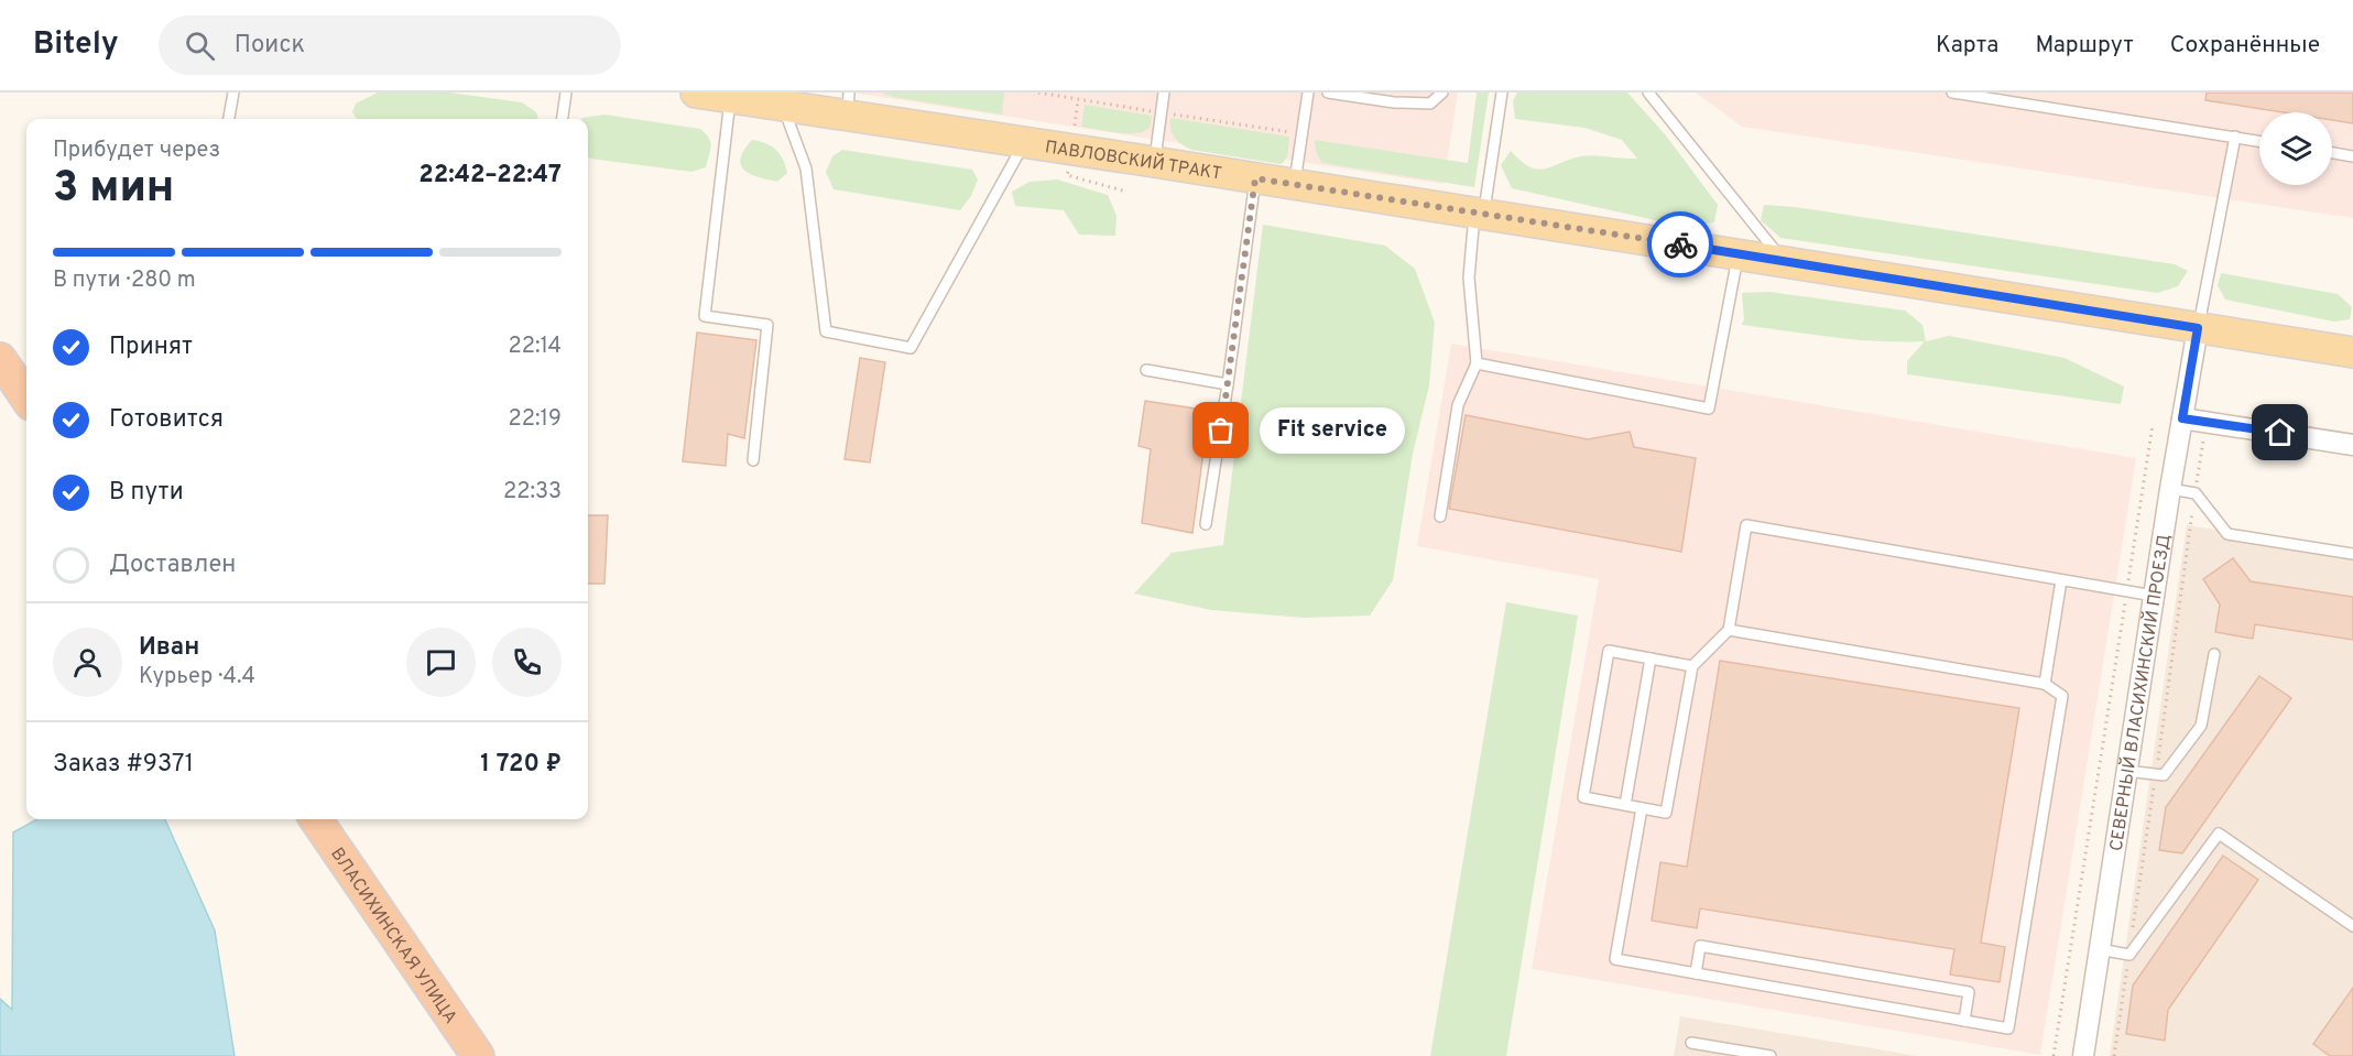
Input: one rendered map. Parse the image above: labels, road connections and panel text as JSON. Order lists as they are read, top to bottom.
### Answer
{
  "streets": {
    "highway": ["ВЛАСИХИНСКАЯ УЛИЦА"],
    "main road": ["ПАВЛОВСКИЙ ТРАКТ"],
    "street": ["СЕВЕРНЫЙ ВЛАСИХИНСКИЙ ПРОЕЗД"]
  },
  "crossings": [
    ["ПАВЛОВСКИЙ ТРАКТ", "СЕВЕРНЫЙ ВЛАСИХИНСКИЙ ПРОЕЗД"]
  ],
  "places": ["Fit service"],
  "page": {
    "header": "Bitely",
    "search": "Поиск",
    "nav": ["Карта", "Маршрут", "Сохранённые"],
    "heading": ["3 мин", "Прибудет через", "22:42–22:47"],
    "panel": [
      "Иван",
      "Курьер · 4.4",
      "Заказ #9371",
      "1 720 ₽"
    ],
    "bar": "В пути · 280 m",
    "list": [
      ["Принят", "22:14"],
      ["Готовится", "22:19"],
      ["В пути", "22:33"],
      "Доставлен"
    ],
    "bubble": "Fit service"
  }
}
